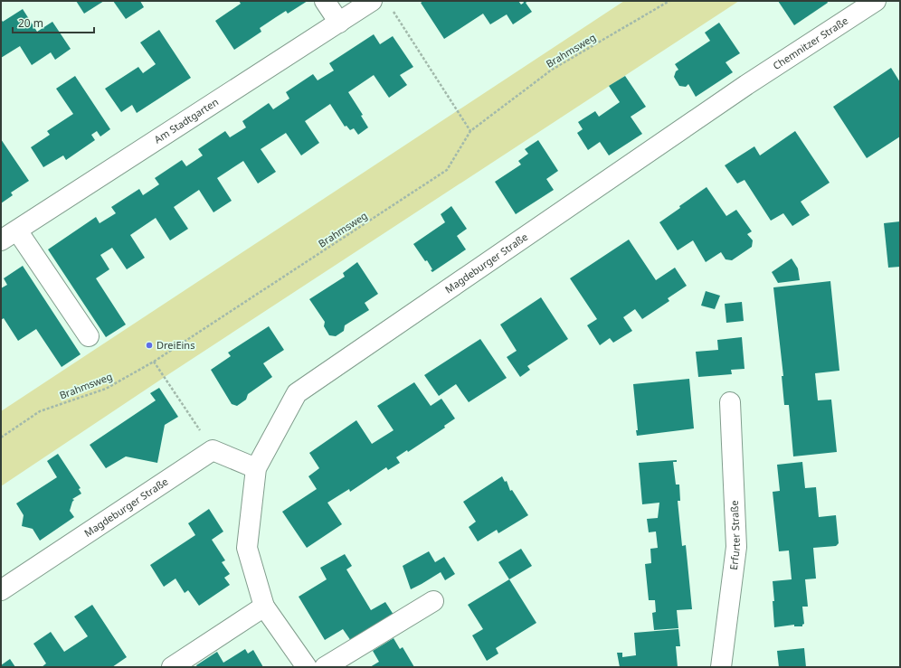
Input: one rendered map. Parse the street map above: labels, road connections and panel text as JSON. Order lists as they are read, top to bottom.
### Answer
{
  "streets": {
    "street": [
      "Chemnitzer Straße",
      "Am Stadtgarten",
      "Magdeburger Straße",
      "Erfurter Straße"
    ],
    "path": ["Brahmsweg"]
  },
  "crossings": [
    ["Chemnitzer Straße", "Magdeburger Straße"]
  ],
  "places": ["DreiEins"],
  "scale_bar": "20 m"
}
